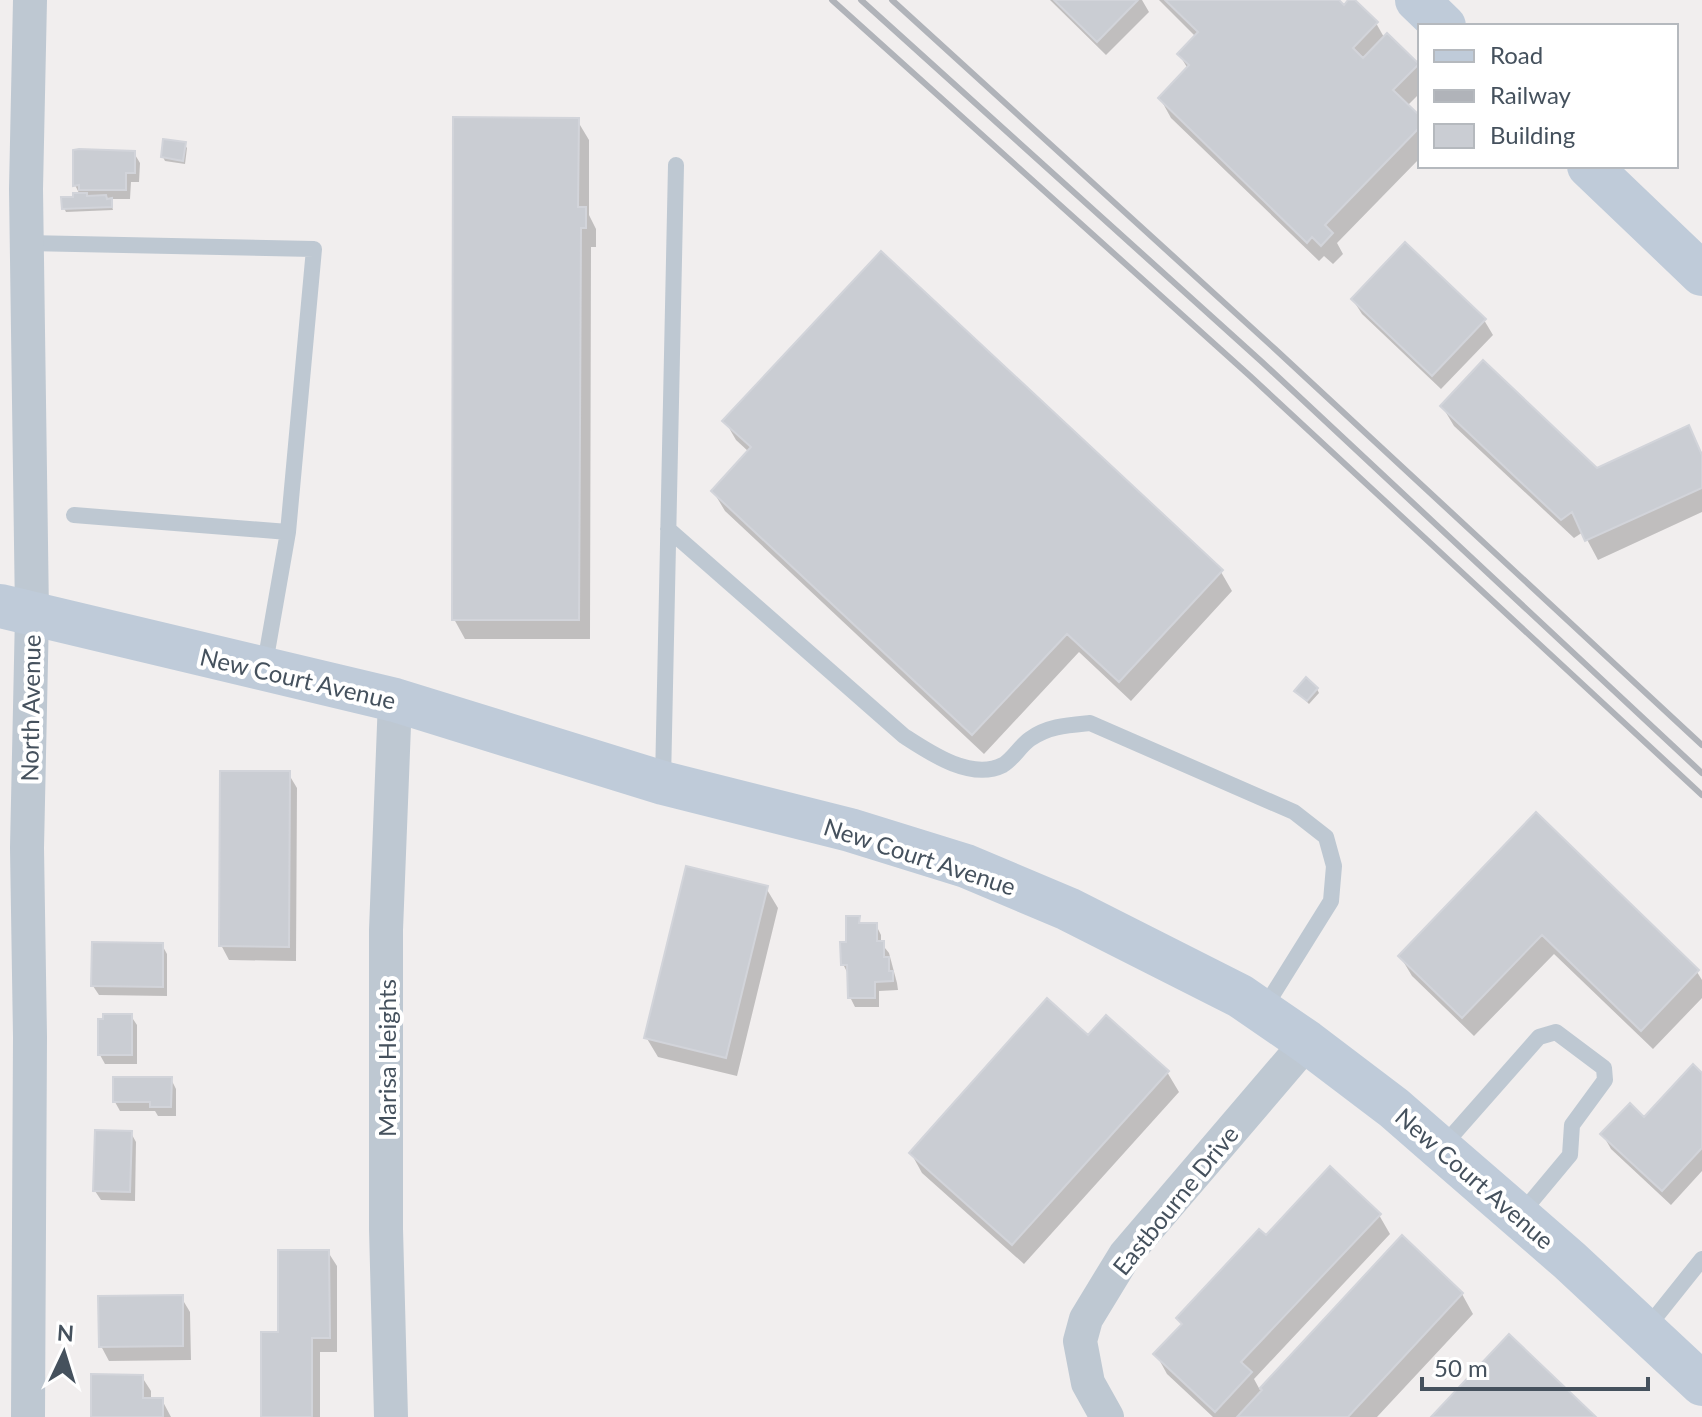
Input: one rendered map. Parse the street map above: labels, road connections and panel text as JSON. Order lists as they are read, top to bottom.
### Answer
{
  "streets": {
    "main road": ["New Court Avenue"],
    "street": ["North Avenue", "Marisa Heights", "Eastbourne Drive"]
  },
  "crossings": [
    ["New Court Avenue", "North Avenue"],
    ["New Court Avenue", "Marisa Heights"],
    ["New Court Avenue", "Eastbourne Drive"]
  ],
  "legend": ["Road", "Railway", "Building"],
  "scale_bar": "50 m",
  "north": "top"
}
